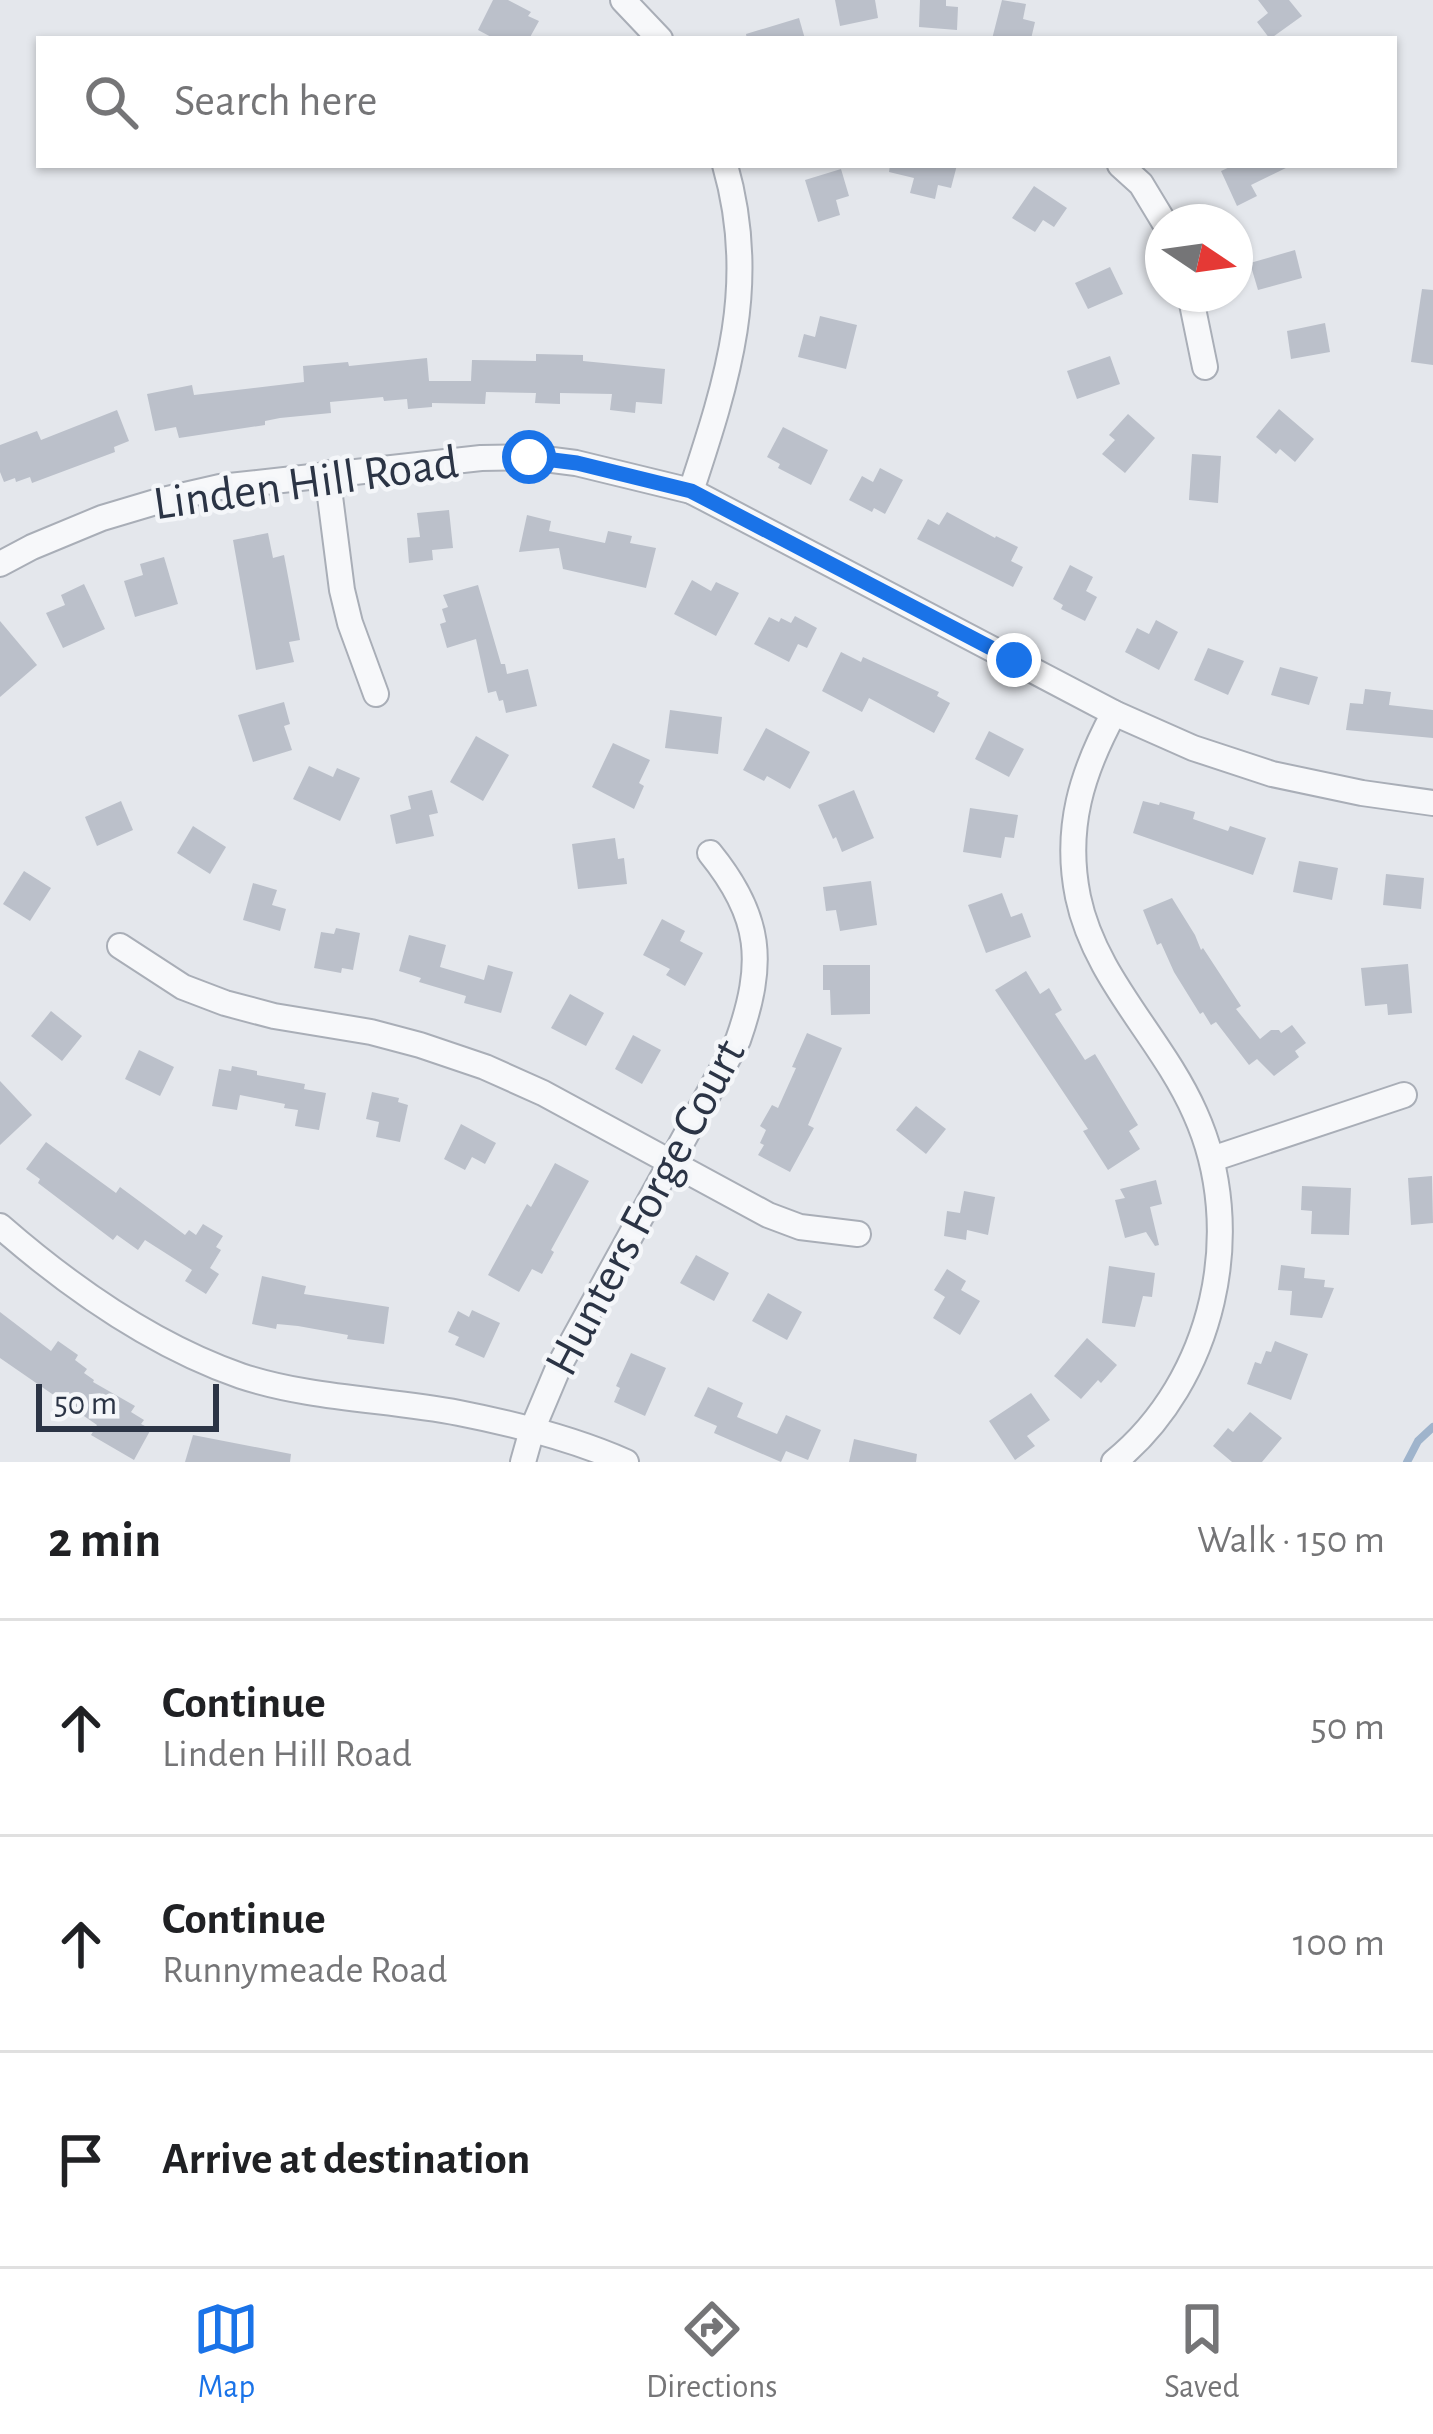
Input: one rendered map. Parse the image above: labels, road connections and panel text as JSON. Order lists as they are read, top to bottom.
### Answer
{
  "streets": {
    "street": ["Linden Hill Road", "Hunters Forge Court"]
  },
  "scale_bar": "50 m",
  "north": "right",
  "page": {
    "search": "Search here",
    "scale": "50 m",
    "heading": ["2 min", "Walk · 150 m"],
    "list": [
      ["Continue", "Linden Hill Road", "50 m"],
      ["Continue", "Runnymeade Road", "100 m"],
      "Arrive at destination"
    ],
    "nav": ["Map", "Directions", "Saved"]
  }
}
